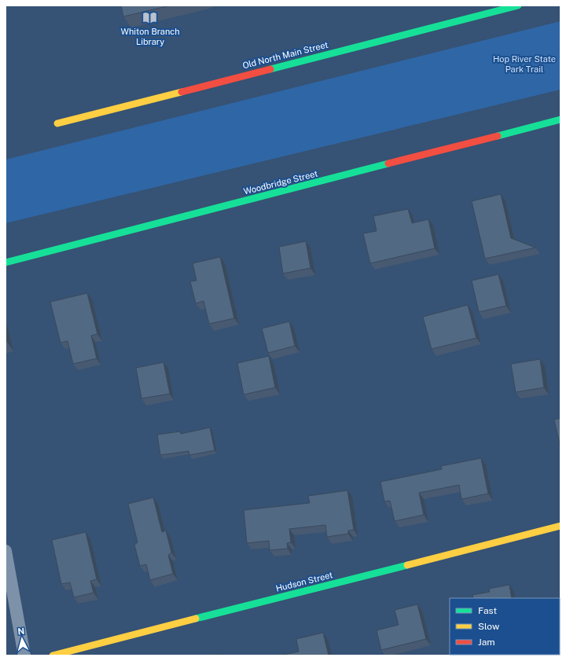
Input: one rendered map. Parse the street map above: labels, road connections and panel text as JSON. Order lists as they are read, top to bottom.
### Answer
{
  "streets": {
    "street": ["Old North Main Street", "Woodbridge Street", "Hudson Street"]
  },
  "parks": ["Hop River State Park Trail"],
  "places": {
    "library": ["Whiton Branch Library"]
  },
  "legend": ["Fast", "Slow", "Jam"],
  "north": "top"
}
